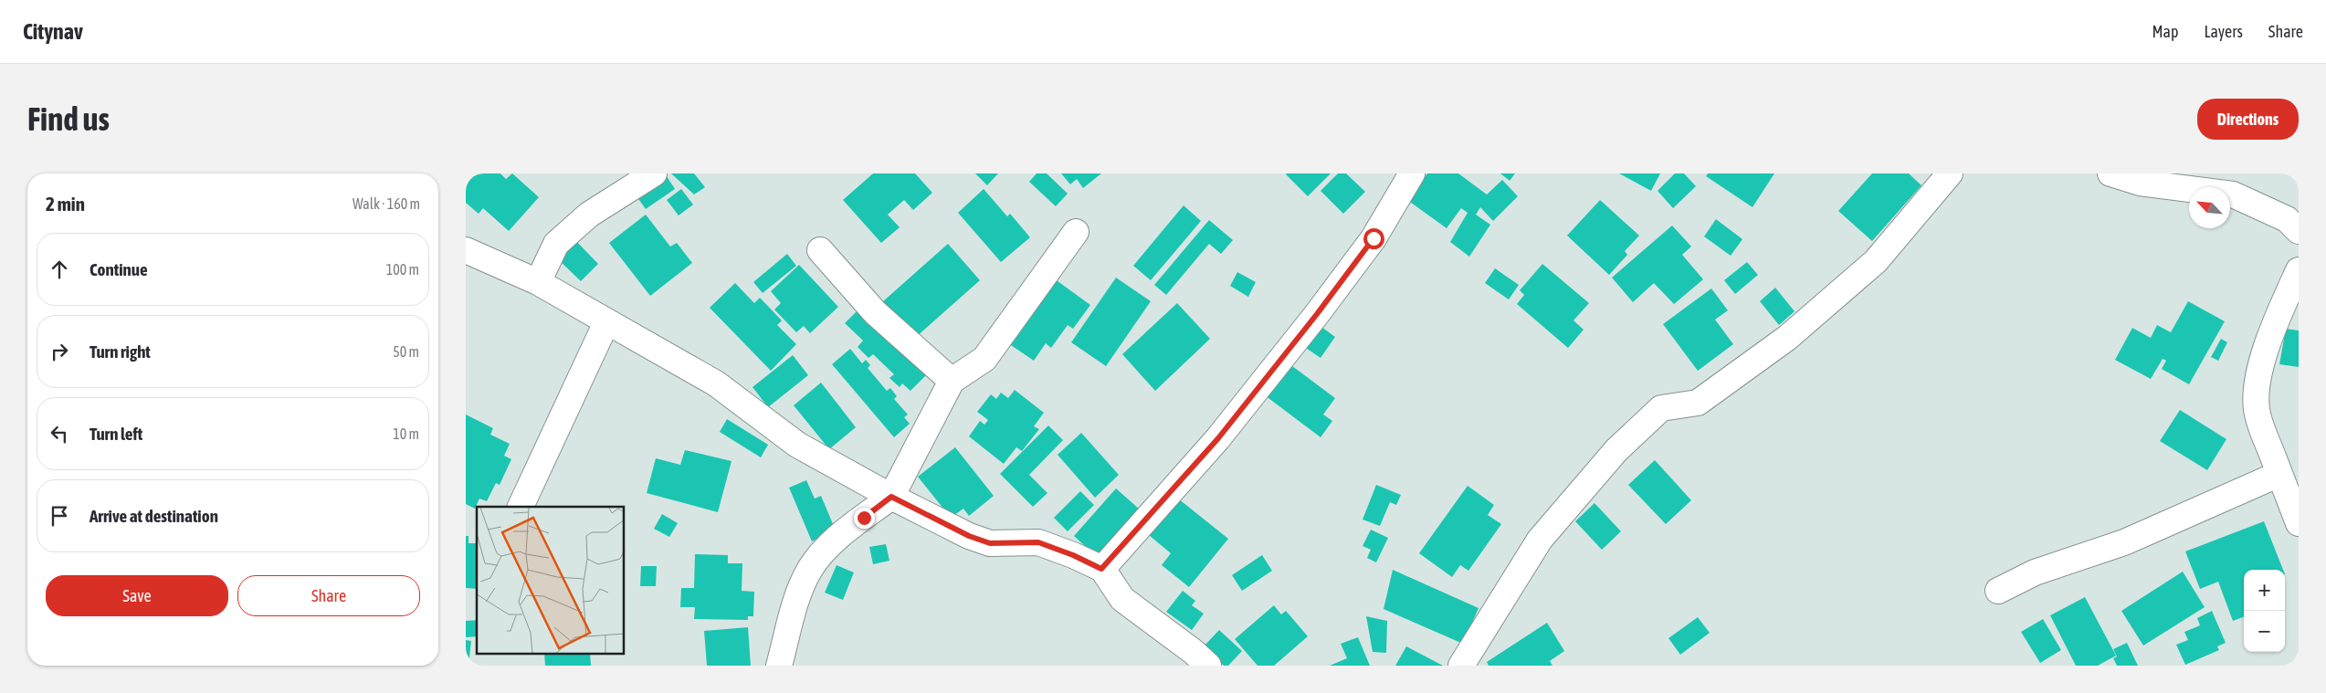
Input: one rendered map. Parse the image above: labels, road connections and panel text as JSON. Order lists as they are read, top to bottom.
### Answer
{
  "north": "top left",
  "page": {
    "header": "Citynav",
    "nav": ["Map", "Layers", "Share"],
    "buttons": [
      "Directions",
      ["Save", "Share"]
    ],
    "title": "Find us",
    "heading": ["2 min", "Walk · 160 m"],
    "list": [
      ["Continue", "100 m"],
      ["Turn right", "50 m"],
      ["Turn left", "10 m"],
      "Arrive at destination"
    ],
    "map_buttons": ["+", "−"]
  }
}
